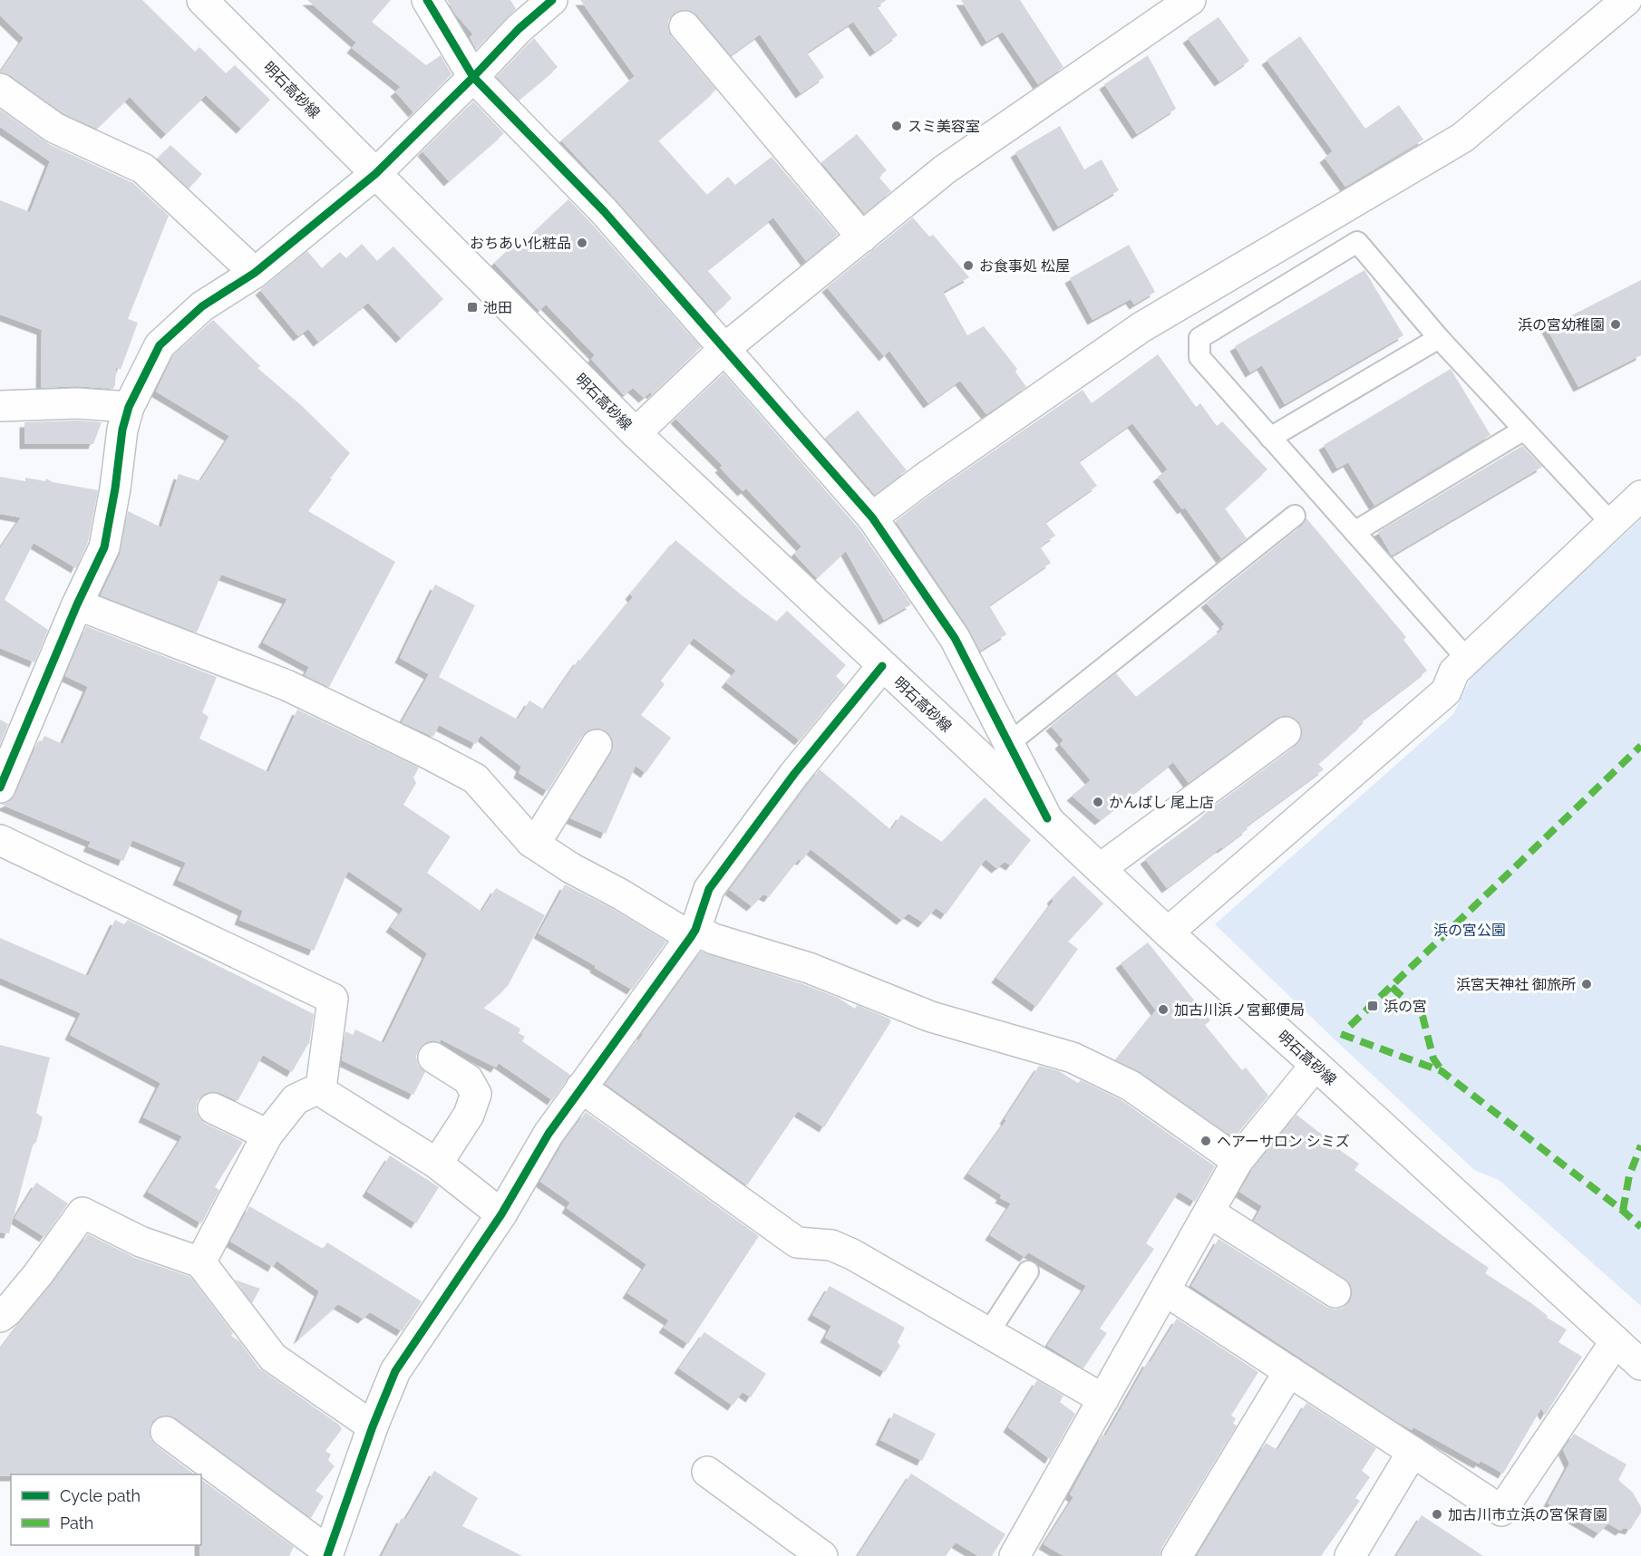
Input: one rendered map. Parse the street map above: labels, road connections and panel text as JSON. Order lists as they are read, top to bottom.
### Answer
{
  "streets": {
    "street": ["明石高砂線"]
  },
  "parks": ["浜の宮公園"],
  "places": {
    "other": [
      "スミ美容室",
      "おちあい化粧品",
      "お食事処 松屋",
      "浜の宮幼稚園",
      "かんばし 尾上店",
      "浜宮天神社 御旅所",
      "加古川浜ノ宮郵便局",
      "ヘアーサロン シミズ",
      "加古川市立浜の宮保育園"
    ],
    "transit": ["池田", "浜の宮"]
  },
  "legend": ["Cycle path", "Path"]
}
